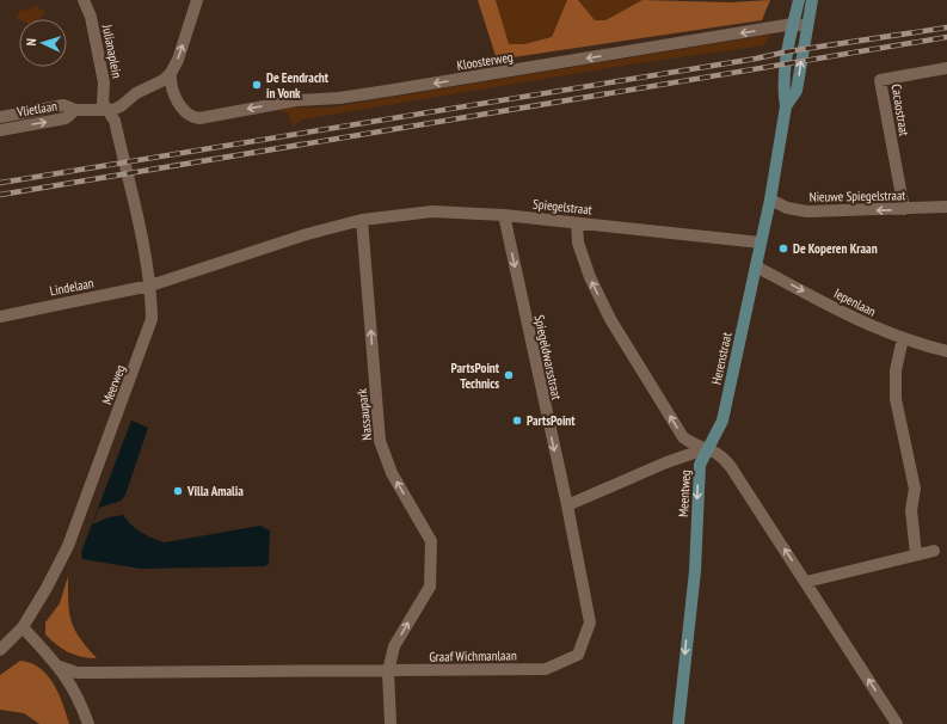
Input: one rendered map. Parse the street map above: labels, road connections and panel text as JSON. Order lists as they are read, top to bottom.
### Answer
{
  "streets": {
    "main road": ["Herenstraat", "Meentweg"],
    "street": [
      "Julianaplein",
      "Kloosterweg",
      "Vlietlaan",
      "Cacaostraat",
      "Nieuwe Spiegelstraat",
      "Spiegelstraat",
      "Lindelaan",
      "Iepenlaan",
      "Spiegeldwarsstraat",
      "Meerweg",
      "Nassaupark",
      "Graaf Wichmanlaan"
    ]
  },
  "crossings": [
    ["Julianaplein", "Vlietlaan"],
    ["Julianaplein", "Meerweg"],
    ["Kloosterweg", "Herenstraat"],
    ["Vlietlaan", "Meerweg"],
    ["Cacaostraat", "Nieuwe Spiegelstraat"],
    ["Nieuwe Spiegelstraat", "Herenstraat"],
    ["Spiegelstraat", "Spiegeldwarsstraat"],
    ["Spiegelstraat", "Herenstraat"],
    ["Spiegelstraat", "Nassaupark"],
    ["Lindelaan", "Meerweg"],
    ["Iepenlaan", "Herenstraat"],
    ["Spiegeldwarsstraat", "Graaf Wichmanlaan"],
    ["Herenstraat", "Meentweg"],
    ["Nassaupark", "Graaf Wichmanlaan"]
  ],
  "one_way": [
    "Kloosterweg",
    "Nieuwe Spiegelstraat",
    "Iepenlaan",
    "Nassaupark",
    "Meentweg"
  ],
  "places": [
    "De Eendracht in Vonk",
    "De Koperen Kraan",
    "PartsPoint Technics",
    "PartsPoint",
    "Villa Amalia"
  ],
  "north": "left"
}
